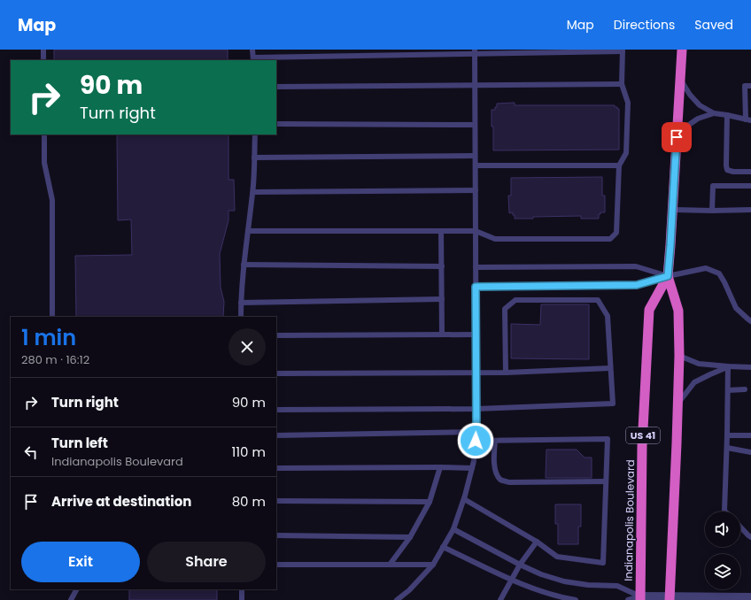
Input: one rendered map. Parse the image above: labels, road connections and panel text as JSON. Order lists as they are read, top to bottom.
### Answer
{
  "streets": {
    "highway": ["US 41", "Indianapolis Boulevard"]
  },
  "page": {
    "header": "Map",
    "nav": ["Map", "Directions", "Saved"],
    "turn": ["90 m", "Turn right"],
    "heading": ["1 min", "280 m · 16:12"],
    "list": [
      {
        "name": "Turn right",
        "value": "90 m"
      },
      {
        "name": "Turn left",
        "note": "Indianapolis Boulevard",
        "value": "110 m"
      },
      {
        "name": "Arrive at destination",
        "value": "80 m"
      }
    ],
    "buttons": ["Exit", "Share"]
  }
}
